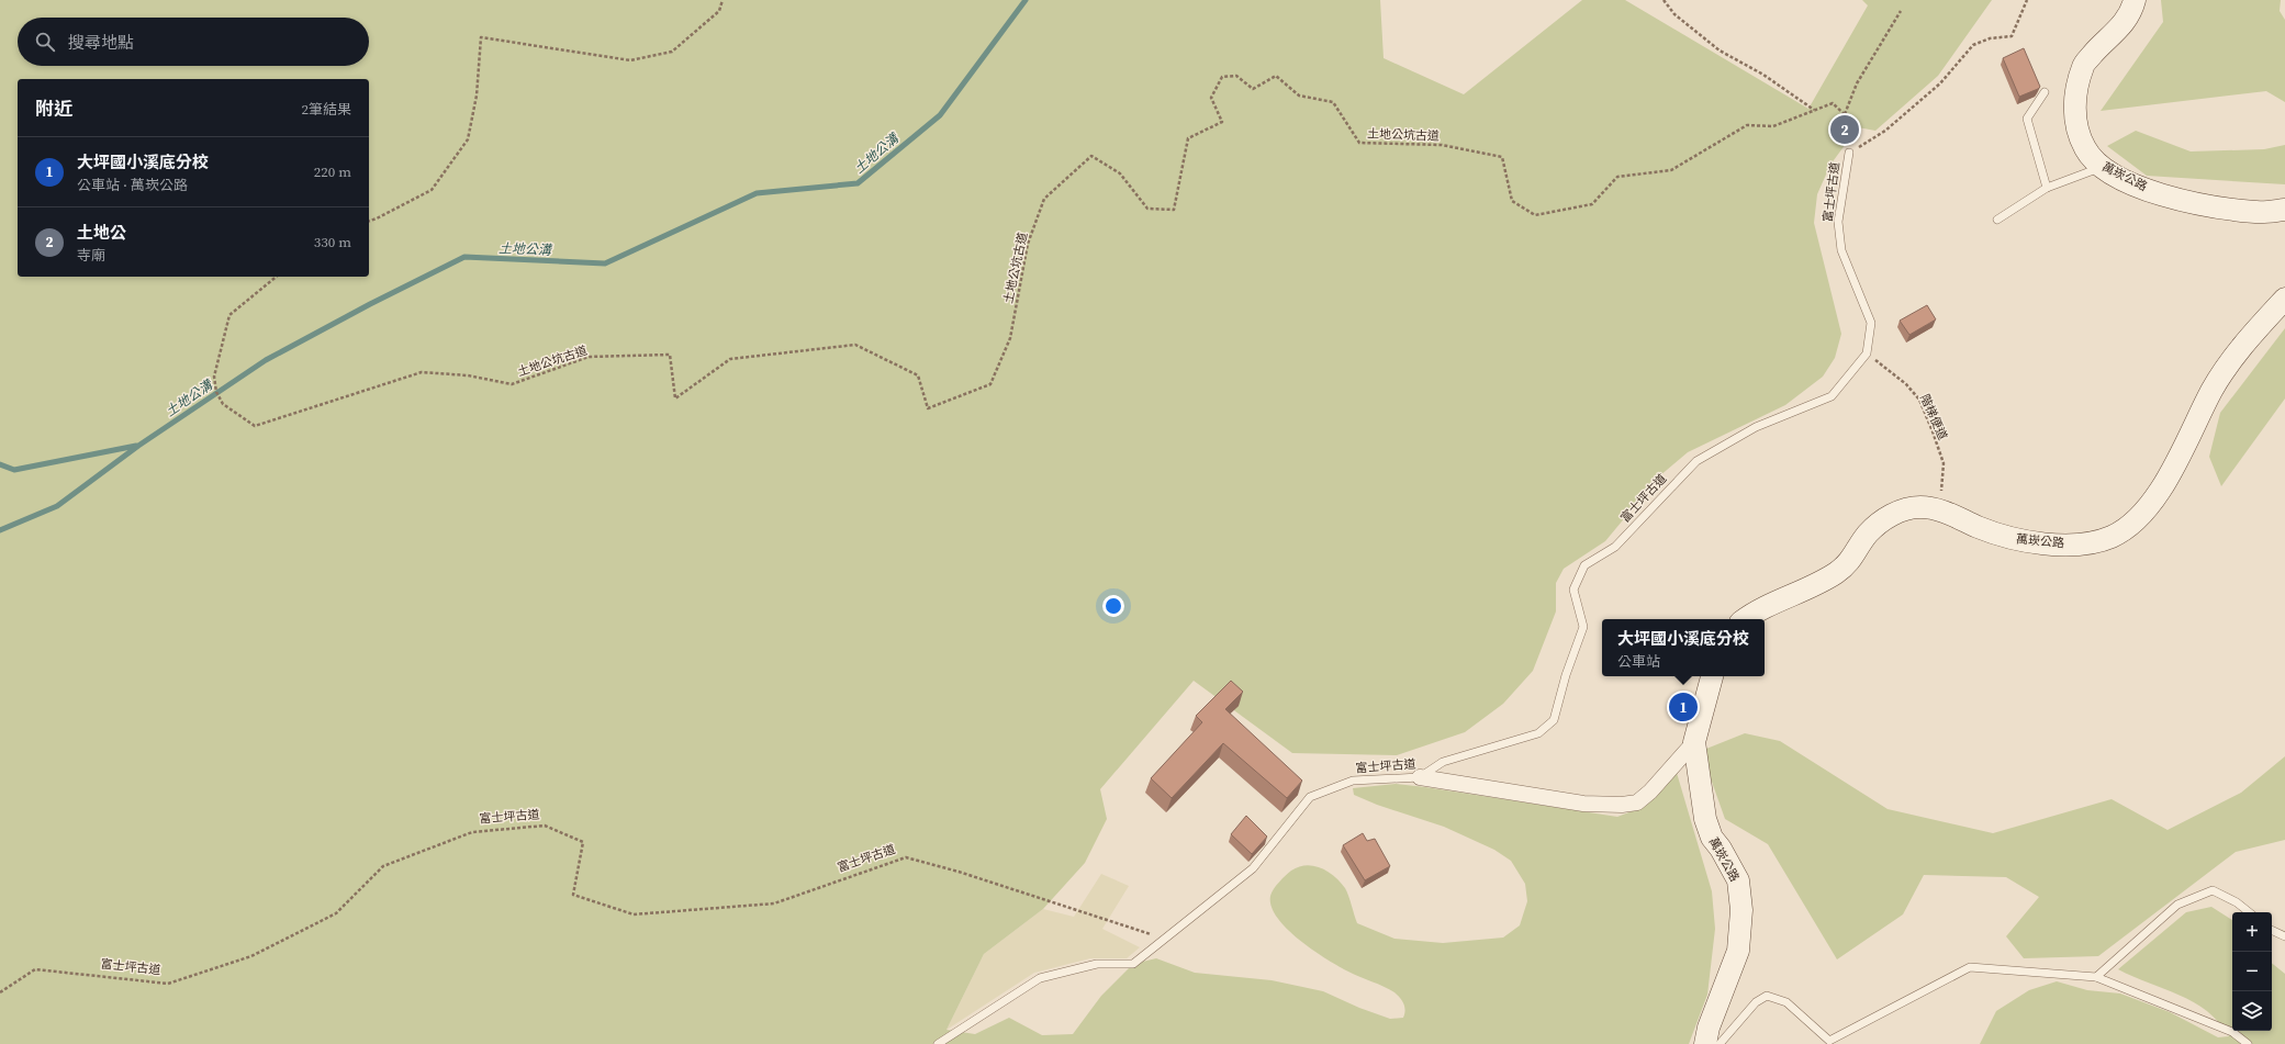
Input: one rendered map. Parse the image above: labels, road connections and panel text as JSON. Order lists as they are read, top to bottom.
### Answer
{
  "streets": {
    "street": ["萬崁公路"],
    "lane": ["富士坪古道"],
    "path": ["土地公坑古道", "階梯便道"]
  },
  "crossings": [
    ["土地公坑古道", "富士坪古道"],
    ["萬崁公路", "階梯便道"],
    ["富士坪古道", "階梯便道"]
  ],
  "water": ["土地公溝"],
  "page": {
    "search": "搜尋地點",
    "heading": ["附近", "2筆結果"],
    "pins": ["2", "1"],
    "list": [
      {
        "mark": "1",
        "name": "大坪國小溪底分校",
        "note": "公車站 · 萬崁公路",
        "value": "220 m"
      },
      {
        "mark": "2",
        "name": "土地公",
        "note": "寺廟",
        "value": "330 m"
      }
    ],
    "popup": ["大坪國小溪底分校", "公車站"],
    "map_buttons": ["+", "−"]
  }
}
